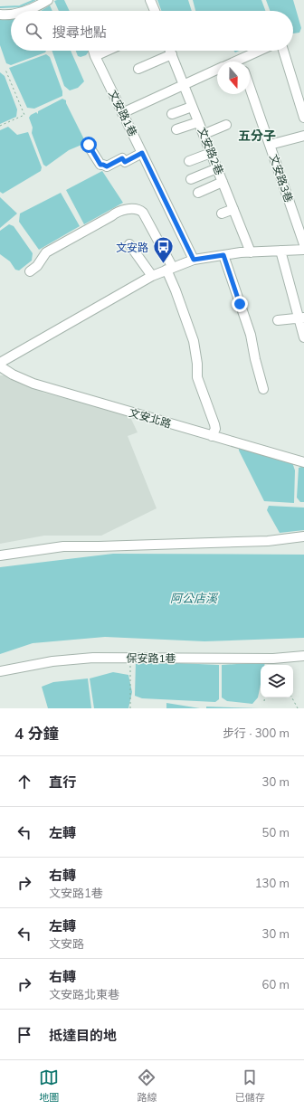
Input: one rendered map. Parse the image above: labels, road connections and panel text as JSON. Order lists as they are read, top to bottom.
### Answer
{
  "streets": {
    "street": [
      "文安路1巷",
      "文安路2巷",
      "文安路3巷",
      "文安北路",
      "保安路1巷"
    ]
  },
  "districts": ["五分子"],
  "water": ["阿公店溪"],
  "places": {
    "bus stop": ["文安路"]
  },
  "north": "bottom",
  "page": {
    "search": "搜尋地點",
    "heading": ["4 分鐘", "步行 · 300 m"],
    "list": [
      ["直行", "30 m"],
      ["左轉", "50 m"],
      ["右轉", "文安路1巷", "130 m"],
      ["左轉", "文安路", "30 m"],
      ["右轉", "文安路北東巷", "60 m"],
      "抵達目的地"
    ],
    "nav": ["地圖", "路線", "已儲存"]
  }
}
